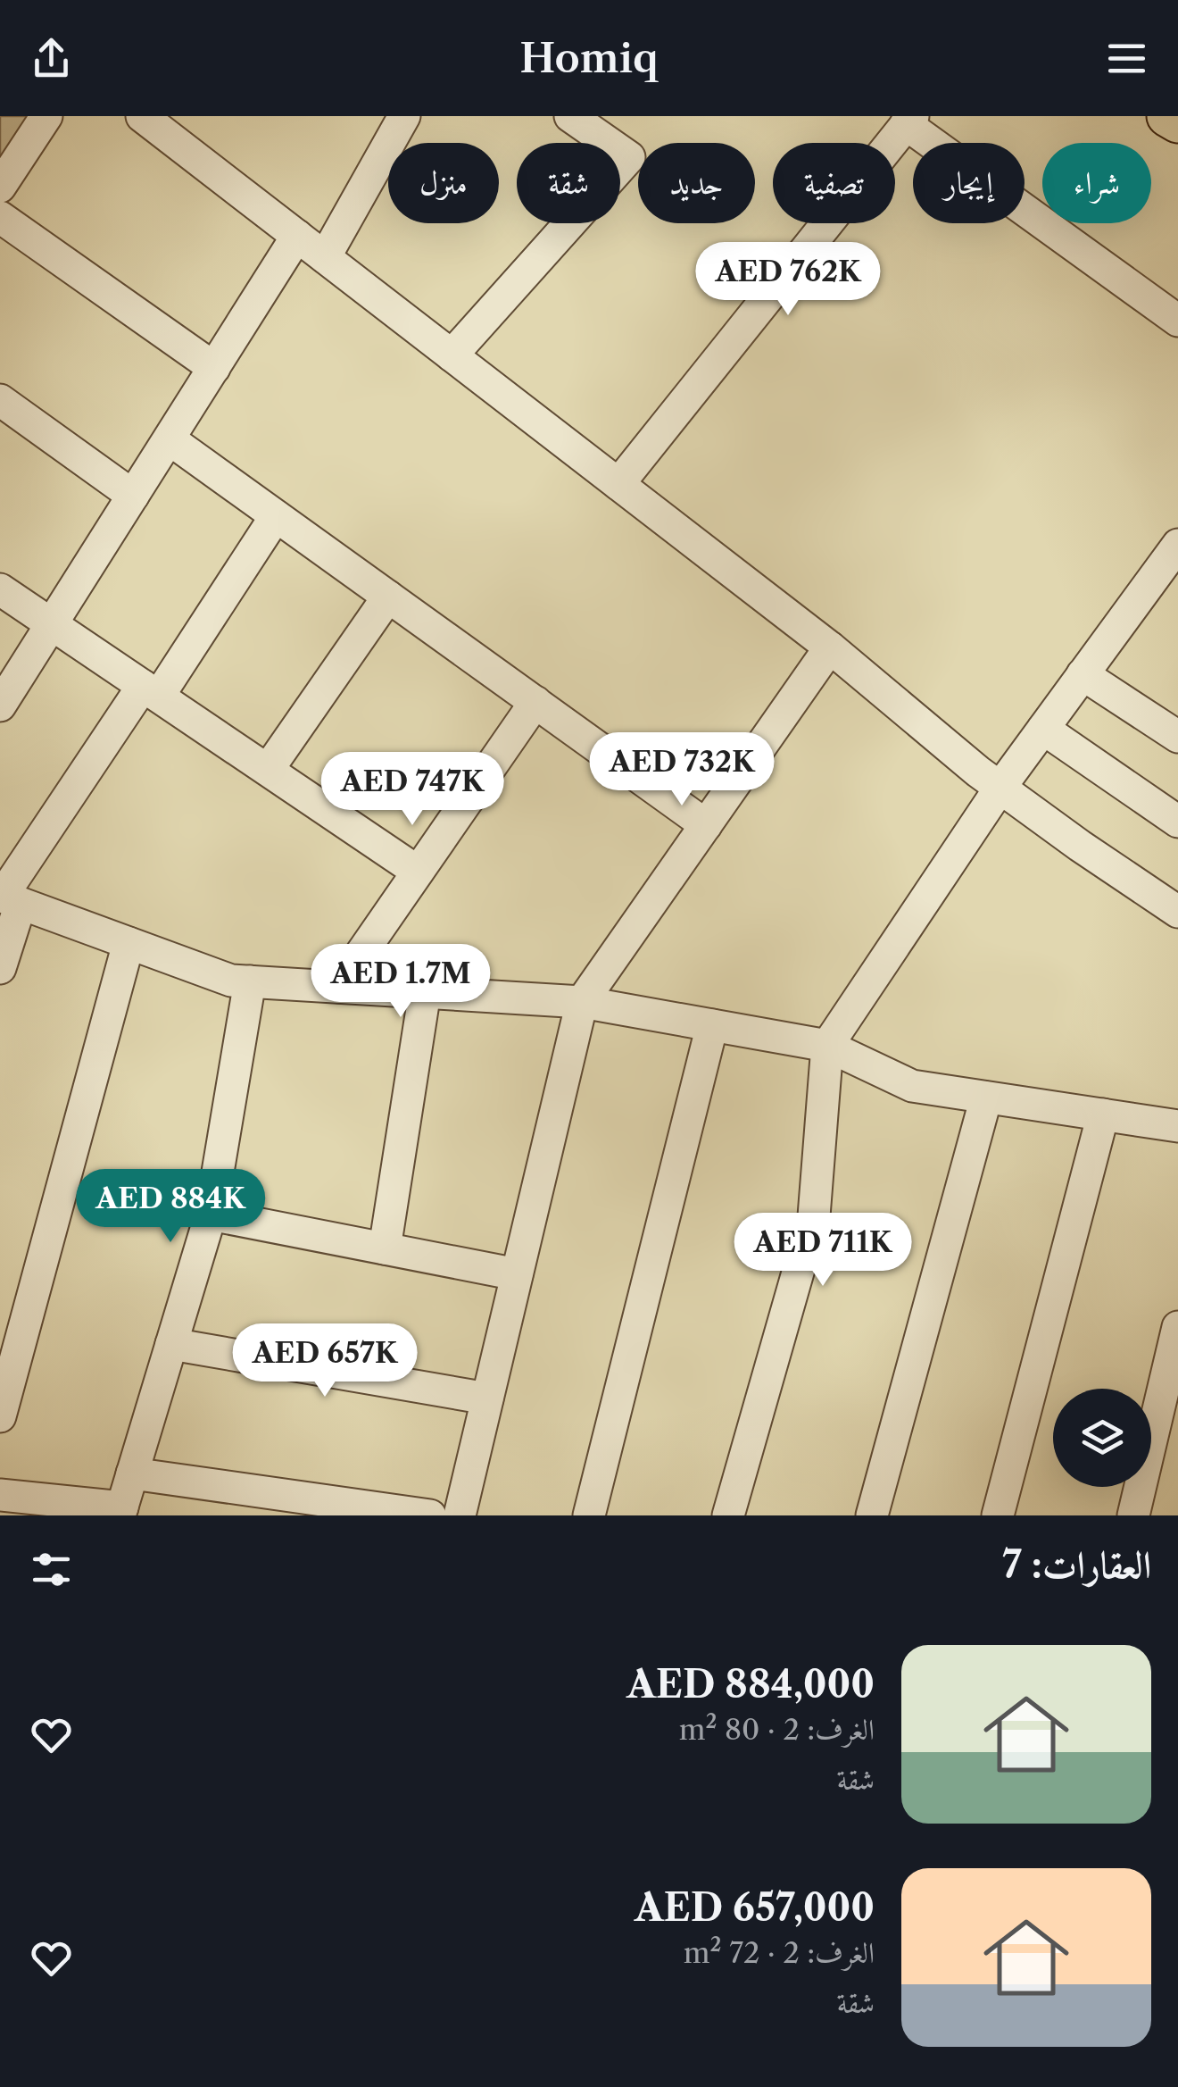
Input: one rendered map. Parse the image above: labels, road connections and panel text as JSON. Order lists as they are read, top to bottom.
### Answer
{
  "page": {
    "header": "Homiq",
    "chip": [
      "شراء",
      "إيجار",
      "تصفية",
      "جديد",
      "شقة",
      "منزل"
    ],
    "price": [
      "AED 762K",
      "AED 732K",
      "AED 747K",
      "AED 1.7M",
      "AED 884K",
      "AED 711K",
      "AED 657K"
    ],
    "heading": "العقارات: 7",
    "list": [
      {
        "name": "AED 884,000",
        "note": "الغرف: 2 · 80 m² · شقة"
      },
      {
        "name": "AED 657,000",
        "note": "الغرف: 2 · 72 m² · شقة"
      }
    ]
  }
}
